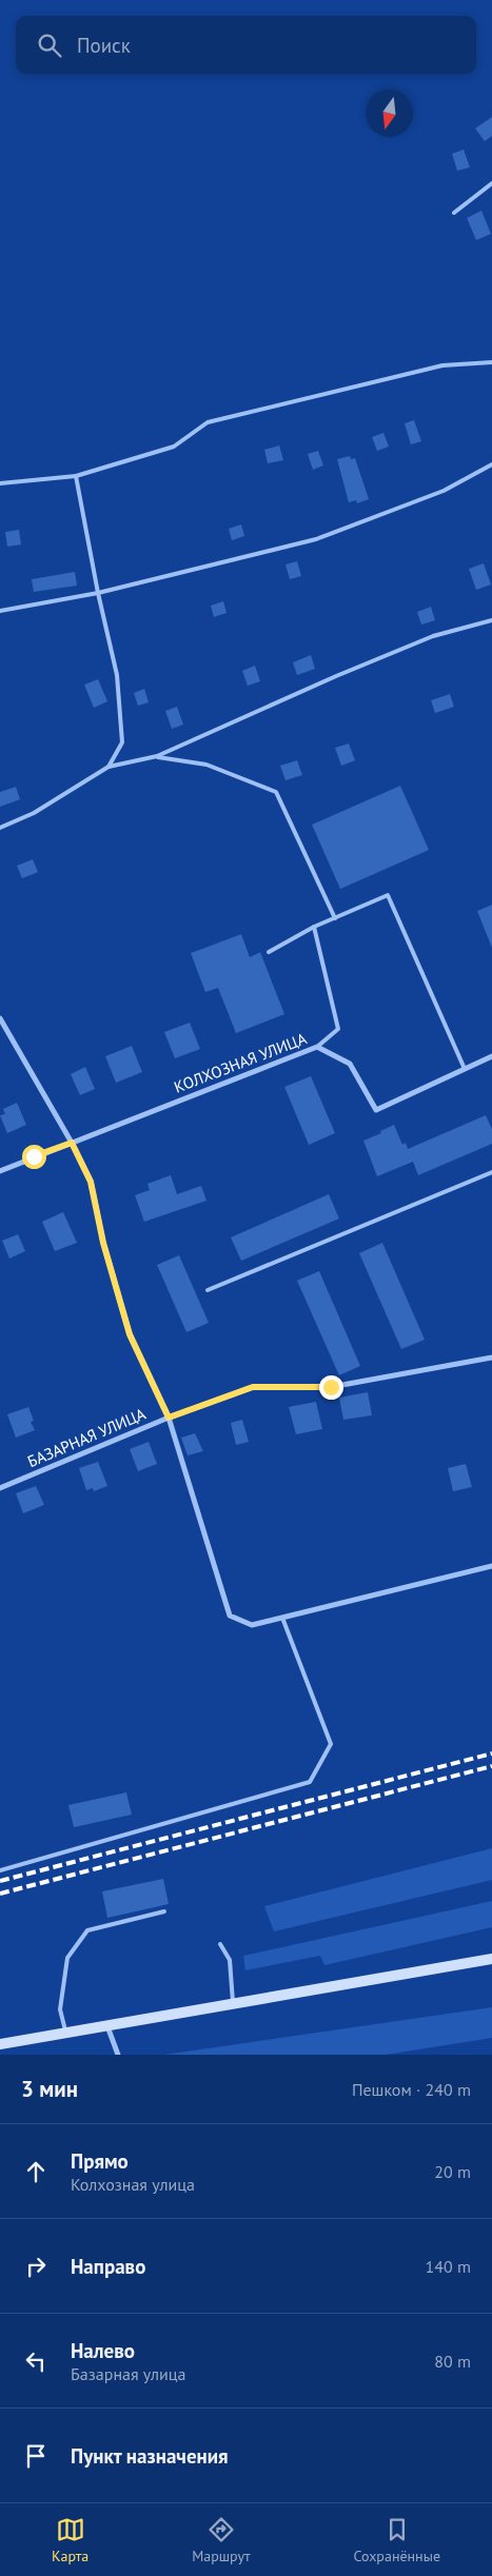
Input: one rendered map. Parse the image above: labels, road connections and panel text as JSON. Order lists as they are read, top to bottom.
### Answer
{
  "streets": {
    "street": ["КОЛХОЗНАЯ УЛИЦА", "БАЗАРНАЯ УЛИЦА"]
  },
  "north": "bottom",
  "page": {
    "search": "Поиск",
    "heading": ["3 мин", "Пешком · 240 m"],
    "list": [
      ["Прямо", "Колхозная улица", "20 m"],
      ["Направо", "140 m"],
      ["Налево", "Базарная улица", "80 m"],
      "Пункт назначения"
    ],
    "nav": ["Карта", "Маршрут", "Сохранённые"]
  }
}
